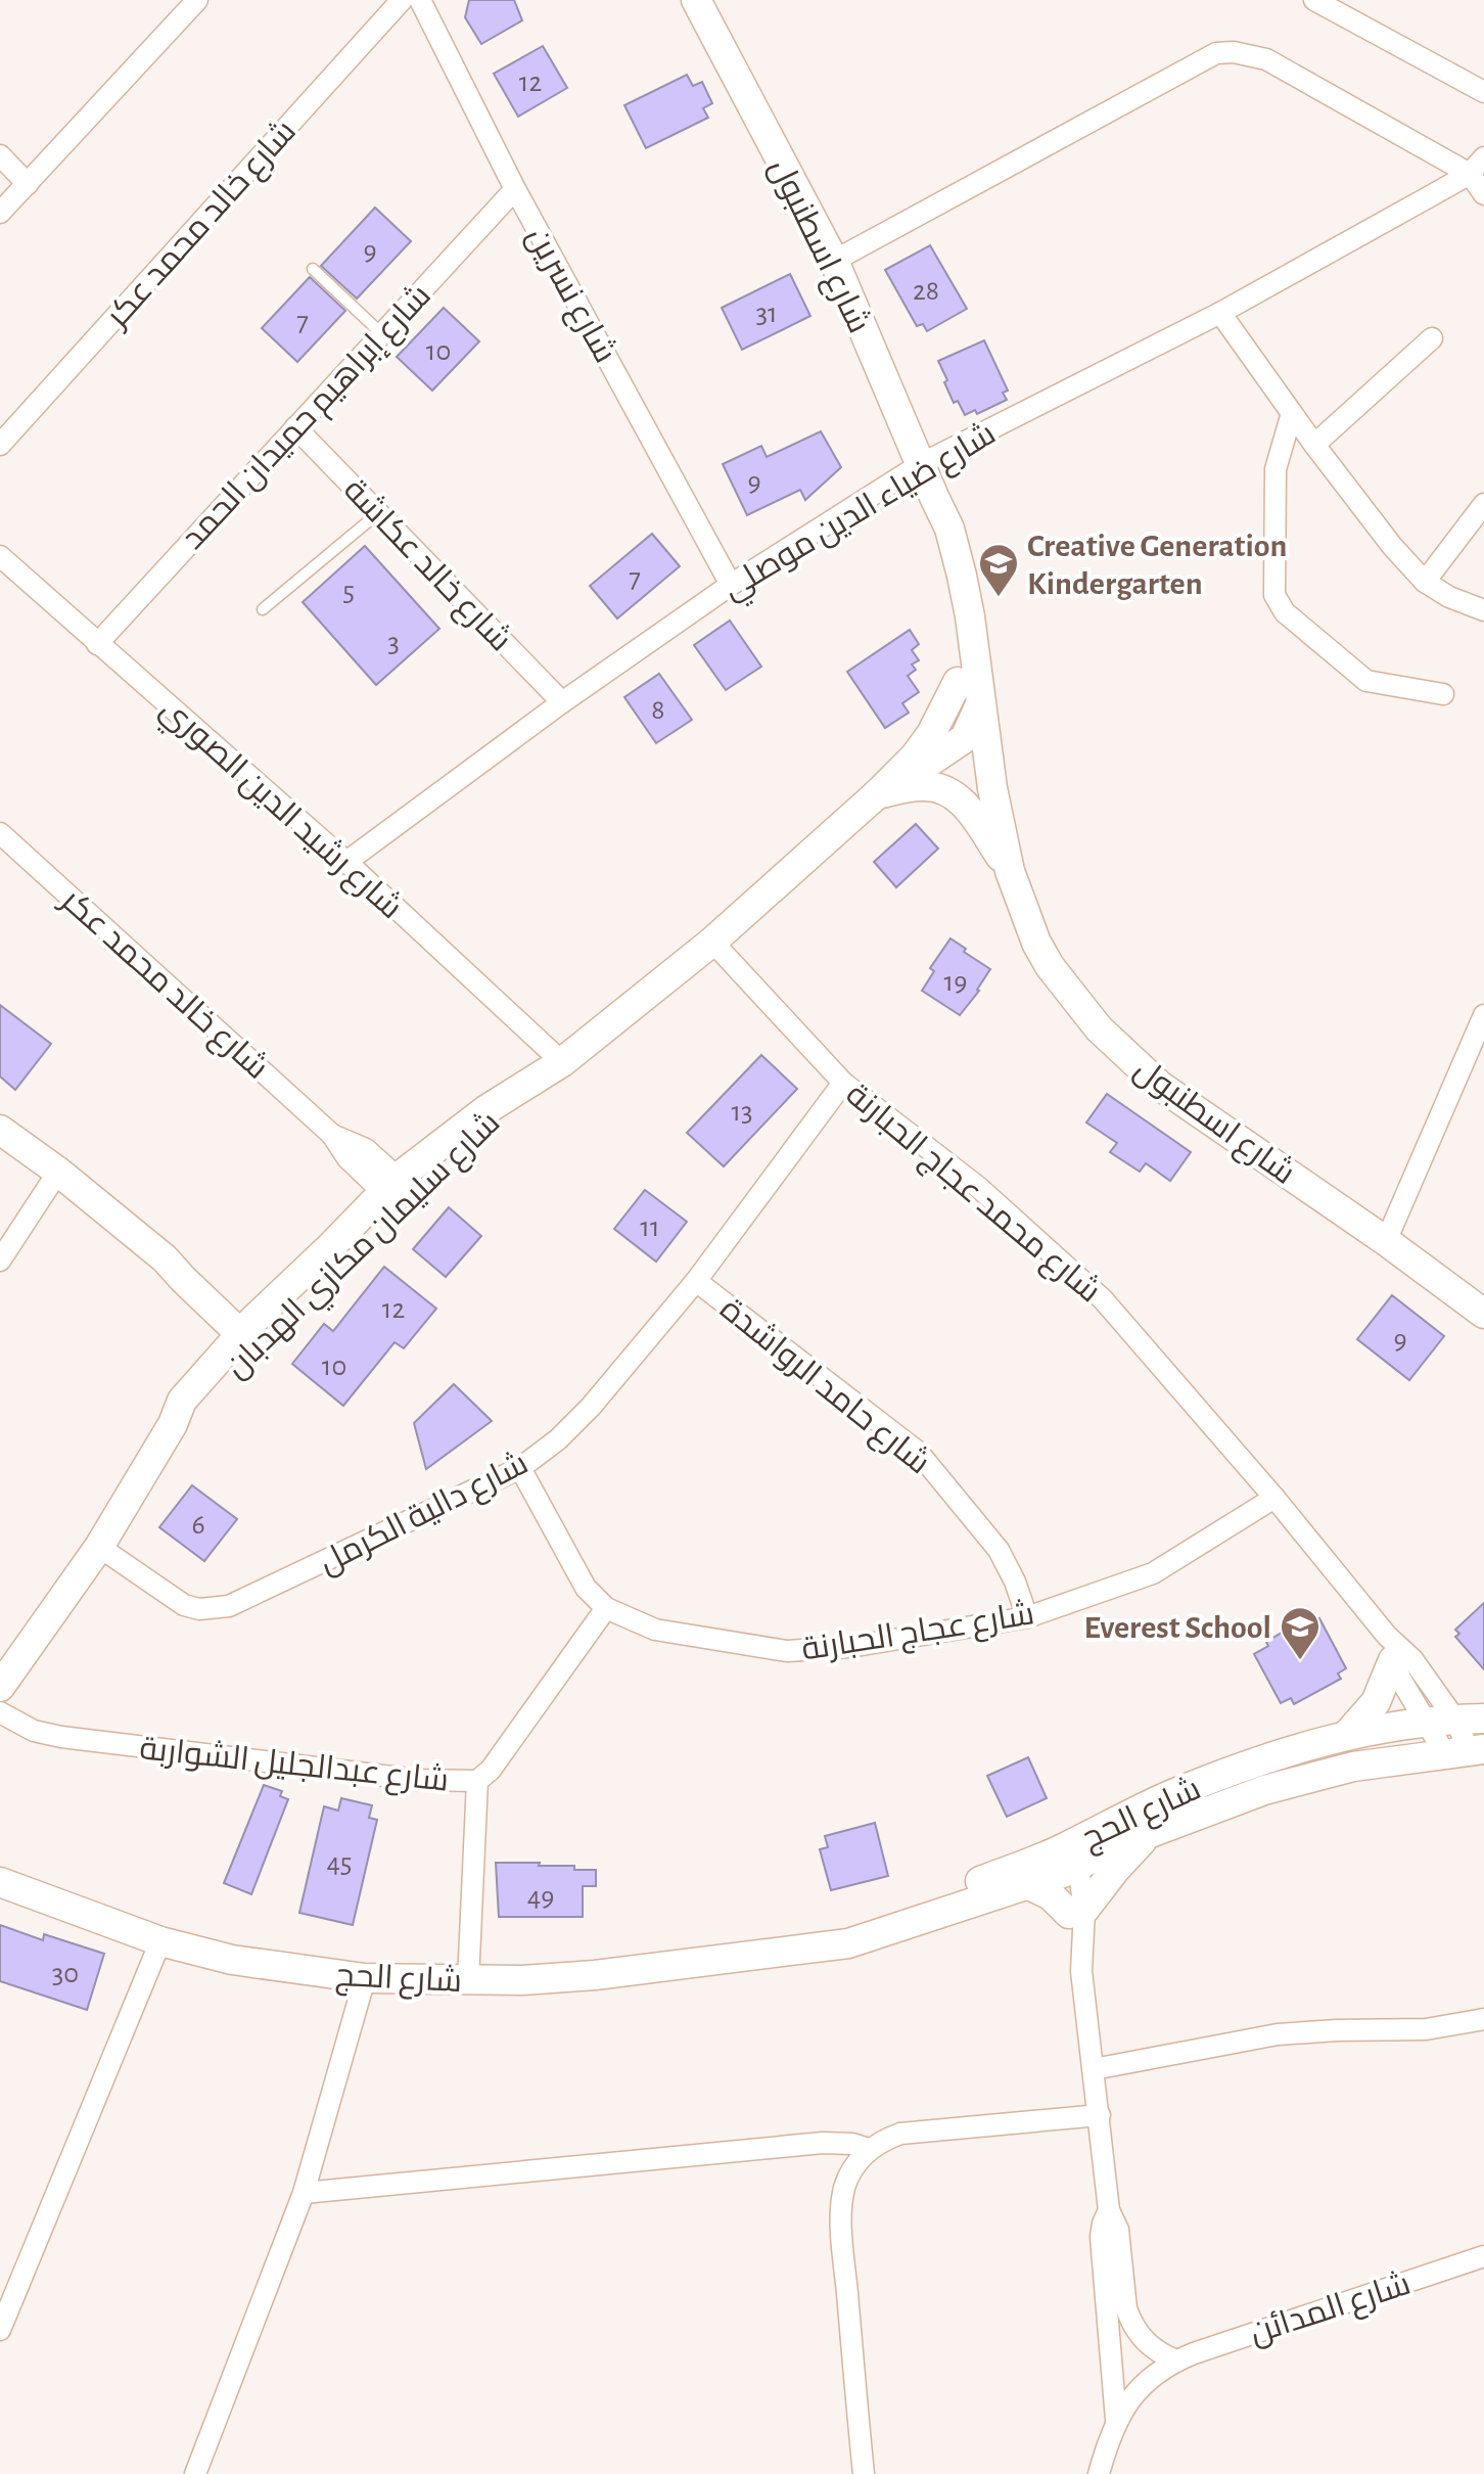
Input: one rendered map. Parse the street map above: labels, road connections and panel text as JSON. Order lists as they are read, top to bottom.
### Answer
{
  "streets": {
    "street": [
      "شارع خالد محمد عكر",
      "شارع اسطنبول",
      "شارع نسرين",
      "شارع إبراهيم حميدان الحمد",
      "شارع ضياء الدين موصلي",
      "شارع خالد عكاشة",
      "شارع رشيد الدين الصوري",
      "شارع محمد عجاج الحبارنة",
      "شارع سليمان مكازي الهدبان",
      "شارع حامد الرواشدة",
      "شارع دالية الكرمل",
      "شارع عجاج الحبارنة",
      "شارع عبدالجليل الشواربة",
      "شارع الحج",
      "شارع المدائن"
    ]
  },
  "crossings": [
    ["شارع خالد محمد عكر", "شارع سليمان مكازي الهدبان"],
    ["شارع اسطنبول", "شارع ضياء الدين موصلي"],
    ["شارع اسطنبول", "شارع سليمان مكازي الهدبان"],
    ["شارع نسرين", "شارع إبراهيم حميدان الحمد"],
    ["شارع نسرين", "شارع ضياء الدين موصلي"],
    ["شارع إبراهيم حميدان الحمد", "شارع خالد عكاشة"],
    ["شارع إبراهيم حميدان الحمد", "شارع رشيد الدين الصوري"],
    ["شارع ضياء الدين موصلي", "شارع خالد عكاشة"],
    ["شارع ضياء الدين موصلي", "شارع رشيد الدين الصوري"],
    ["شارع رشيد الدين الصوري", "شارع سليمان مكازي الهدبان"],
    ["شارع محمد عجاج الحبارنة", "شارع سليمان مكازي الهدبان"],
    ["شارع محمد عجاج الحبارنة", "شارع دالية الكرمل"],
    ["شارع محمد عجاج الحبارنة", "شارع عجاج الحبارنة"],
    ["شارع محمد عجاج الحبارنة", "شارع الحج"],
    ["شارع سليمان مكازي الهدبان", "شارع دالية الكرمل"],
    ["شارع حامد الرواشدة", "شارع دالية الكرمل"],
    ["شارع حامد الرواشدة", "شارع عجاج الحبارنة"],
    ["شارع دالية الكرمل", "شارع عجاج الحبارنة"],
    ["شارع عجاج الحبارنة", "شارع عبدالجليل الشواربة"]
  ],
  "places": {
    "school or university": ["Creative Generation Kindergarten", "Everest School"]
  },
  "house_numbers": [
    "12",
    "9",
    "28",
    "31",
    "7",
    "10",
    "9",
    "7",
    "5",
    "3",
    "8",
    "19",
    "13",
    "11",
    "12",
    "9",
    "10",
    "6",
    "45",
    "49",
    "30"
  ]
}
